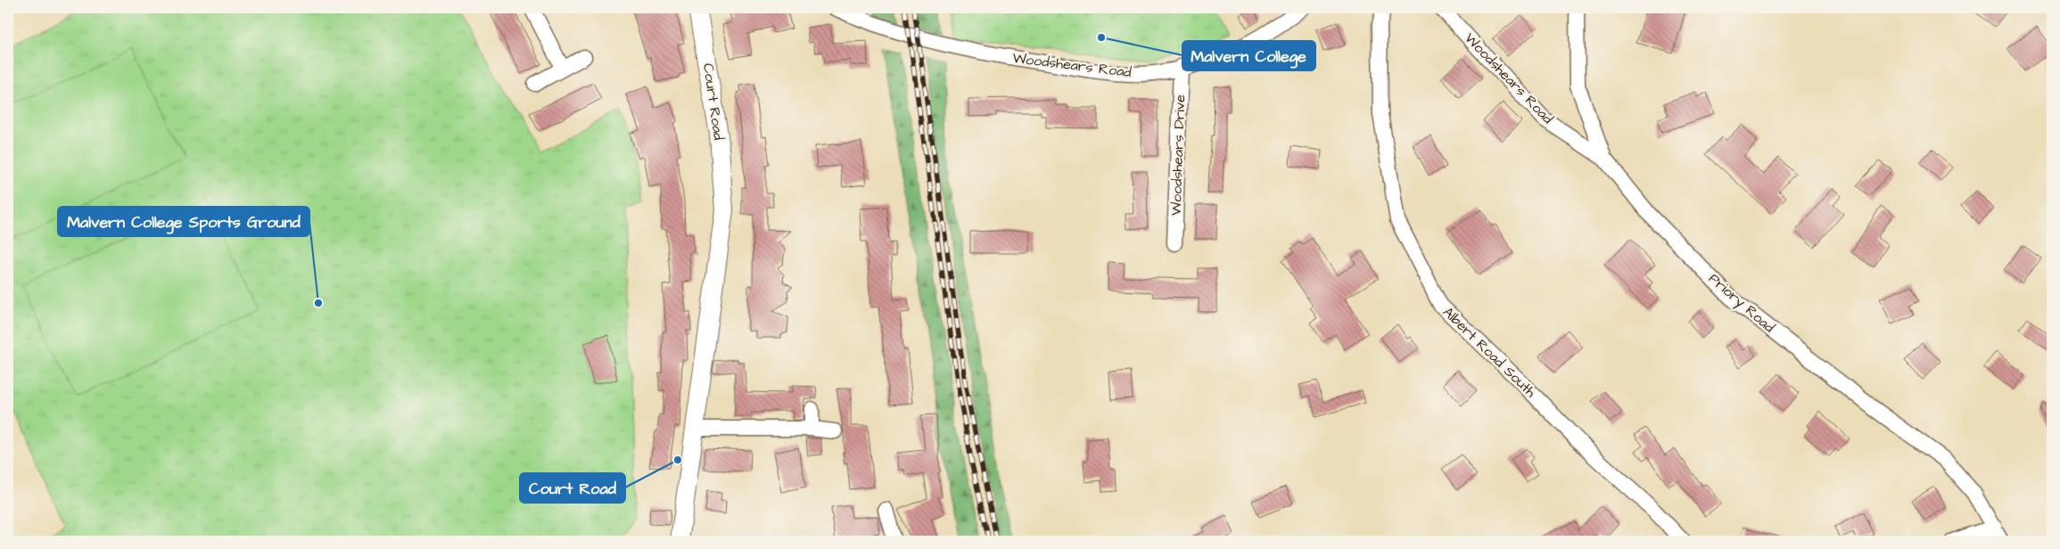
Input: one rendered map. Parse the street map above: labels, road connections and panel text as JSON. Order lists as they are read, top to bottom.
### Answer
{
  "streets": {
    "street": [
      "Woodshears Road",
      "Court Road",
      "Woodshears Drive",
      "Priory Road",
      "Albert Road South"
    ]
  },
  "crossings": [
    ["Woodshears Road", "Woodshears Drive"],
    ["Woodshears Road", "Priory Road"]
  ],
  "places": ["Malvern College", "Malvern College Sports Ground", "Court Road"]
}
